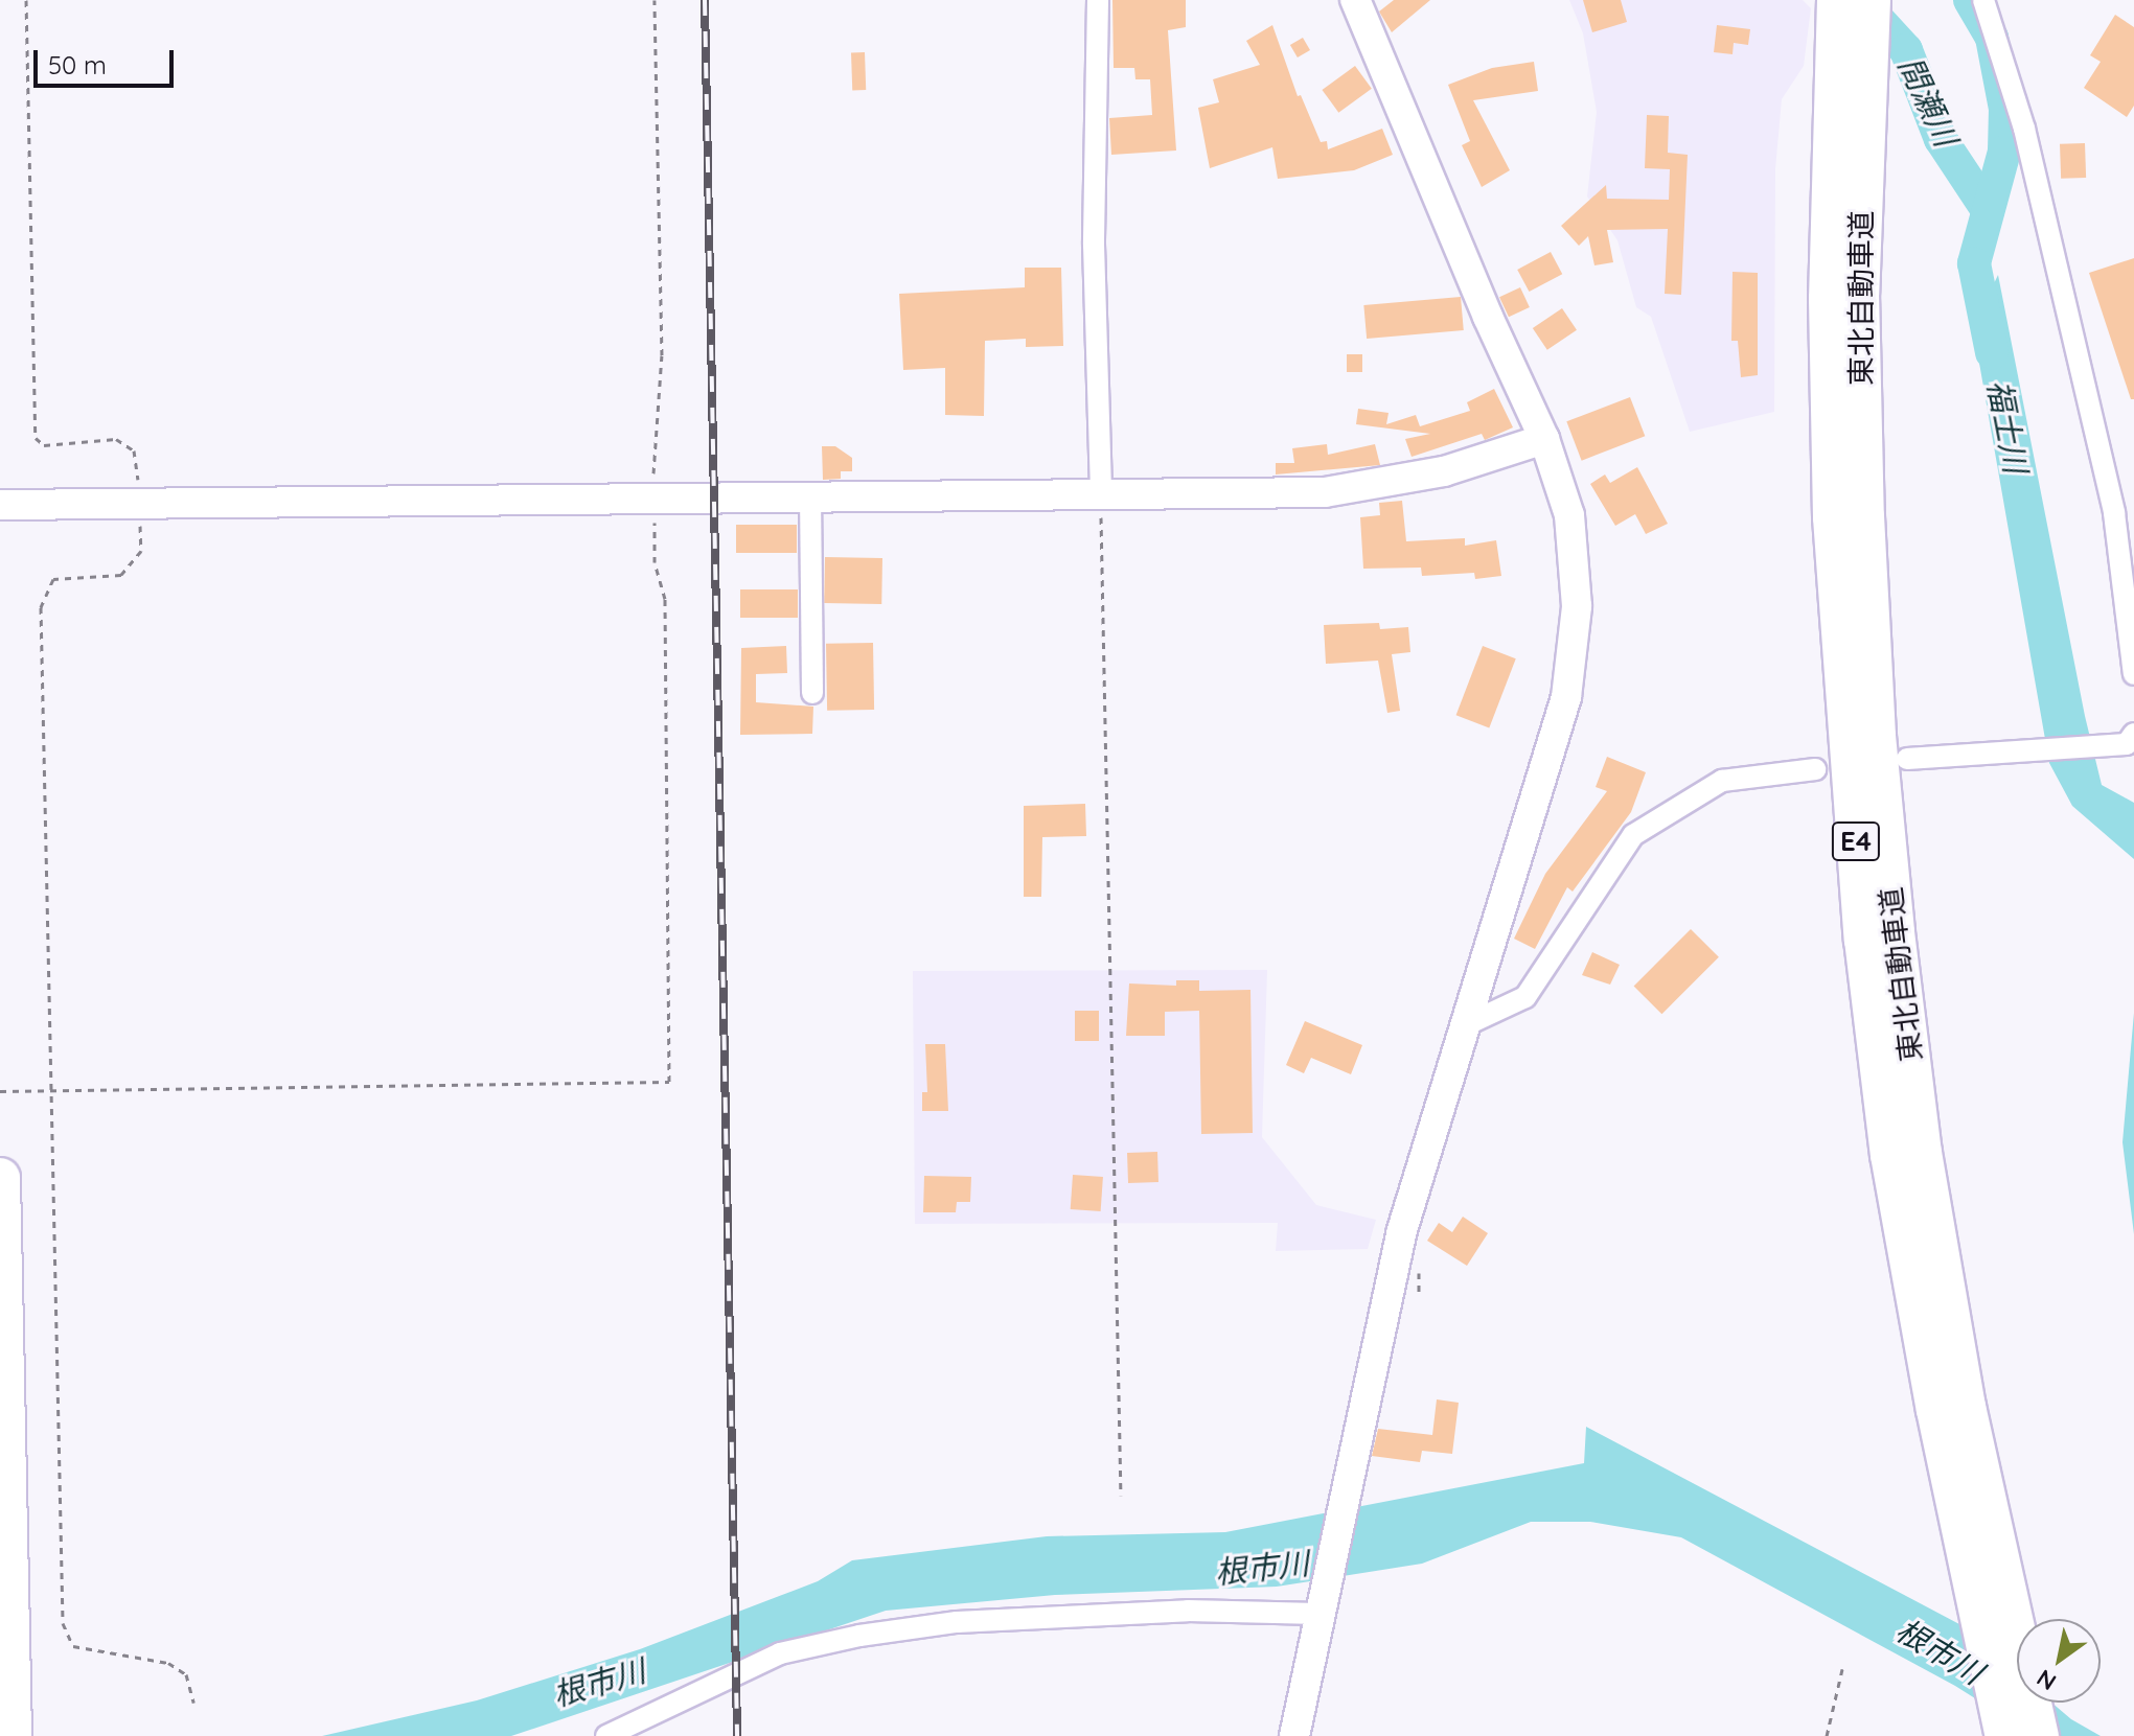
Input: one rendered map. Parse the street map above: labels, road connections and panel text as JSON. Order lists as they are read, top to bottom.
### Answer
{
  "streets": {
    "highway": ["東北自動車道", "E4"]
  },
  "water": ["間瀬川", "福士川", "根市川"],
  "scale_bar": "50 m",
  "north": "bottom left"
}
